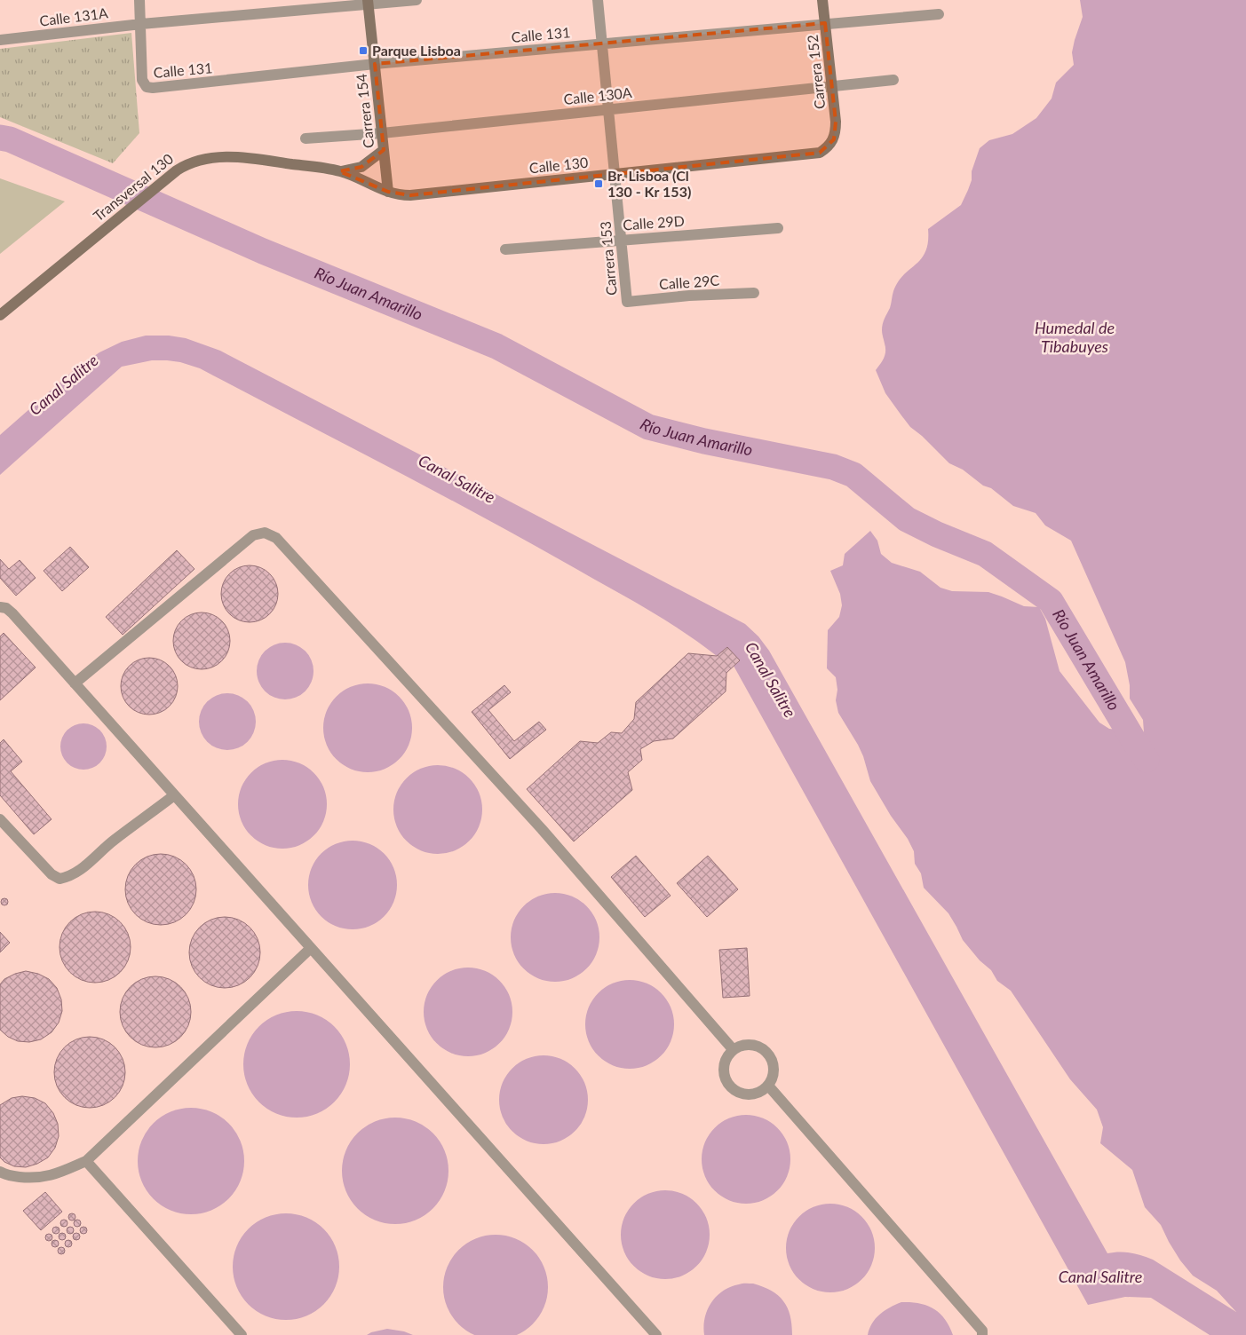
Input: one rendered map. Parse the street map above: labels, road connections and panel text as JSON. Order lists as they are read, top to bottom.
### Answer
{
  "streets": {
    "main road": [
      "Carrera 152",
      "Carrera 154",
      "Calle 130",
      "Transversal 130"
    ],
    "street": [
      "Calle 131A",
      "Calle 131",
      "Calle 130A",
      "Calle 29D",
      "Carrera 153",
      "Calle 29C"
    ]
  },
  "crossings": [
    ["Calle 131A", "Calle 131"],
    ["Calle 131A", "Carrera 154"],
    ["Calle 131", "Carrera 152"],
    ["Calle 131", "Carrera 154"],
    ["Calle 131", "Carrera 153"],
    ["Carrera 152", "Calle 130A"],
    ["Carrera 152", "Calle 130"],
    ["Calle 130A", "Carrera 154"],
    ["Calle 130A", "Carrera 153"],
    ["Carrera 154", "Calle 130"],
    ["Carrera 154", "Transversal 130"],
    ["Calle 130", "Transversal 130"],
    ["Calle 130", "Carrera 153"],
    ["Calle 29D", "Carrera 153"],
    ["Carrera 153", "Calle 29C"]
  ],
  "water": ["Río Juan Amarillo", "Humedal de Tibabuyes", "Canal Salitre"],
  "places": {
    "transit": ["Parque Lisboa", "Br. Lisboa (Cl 130 - Kr 153)"]
  }
}
